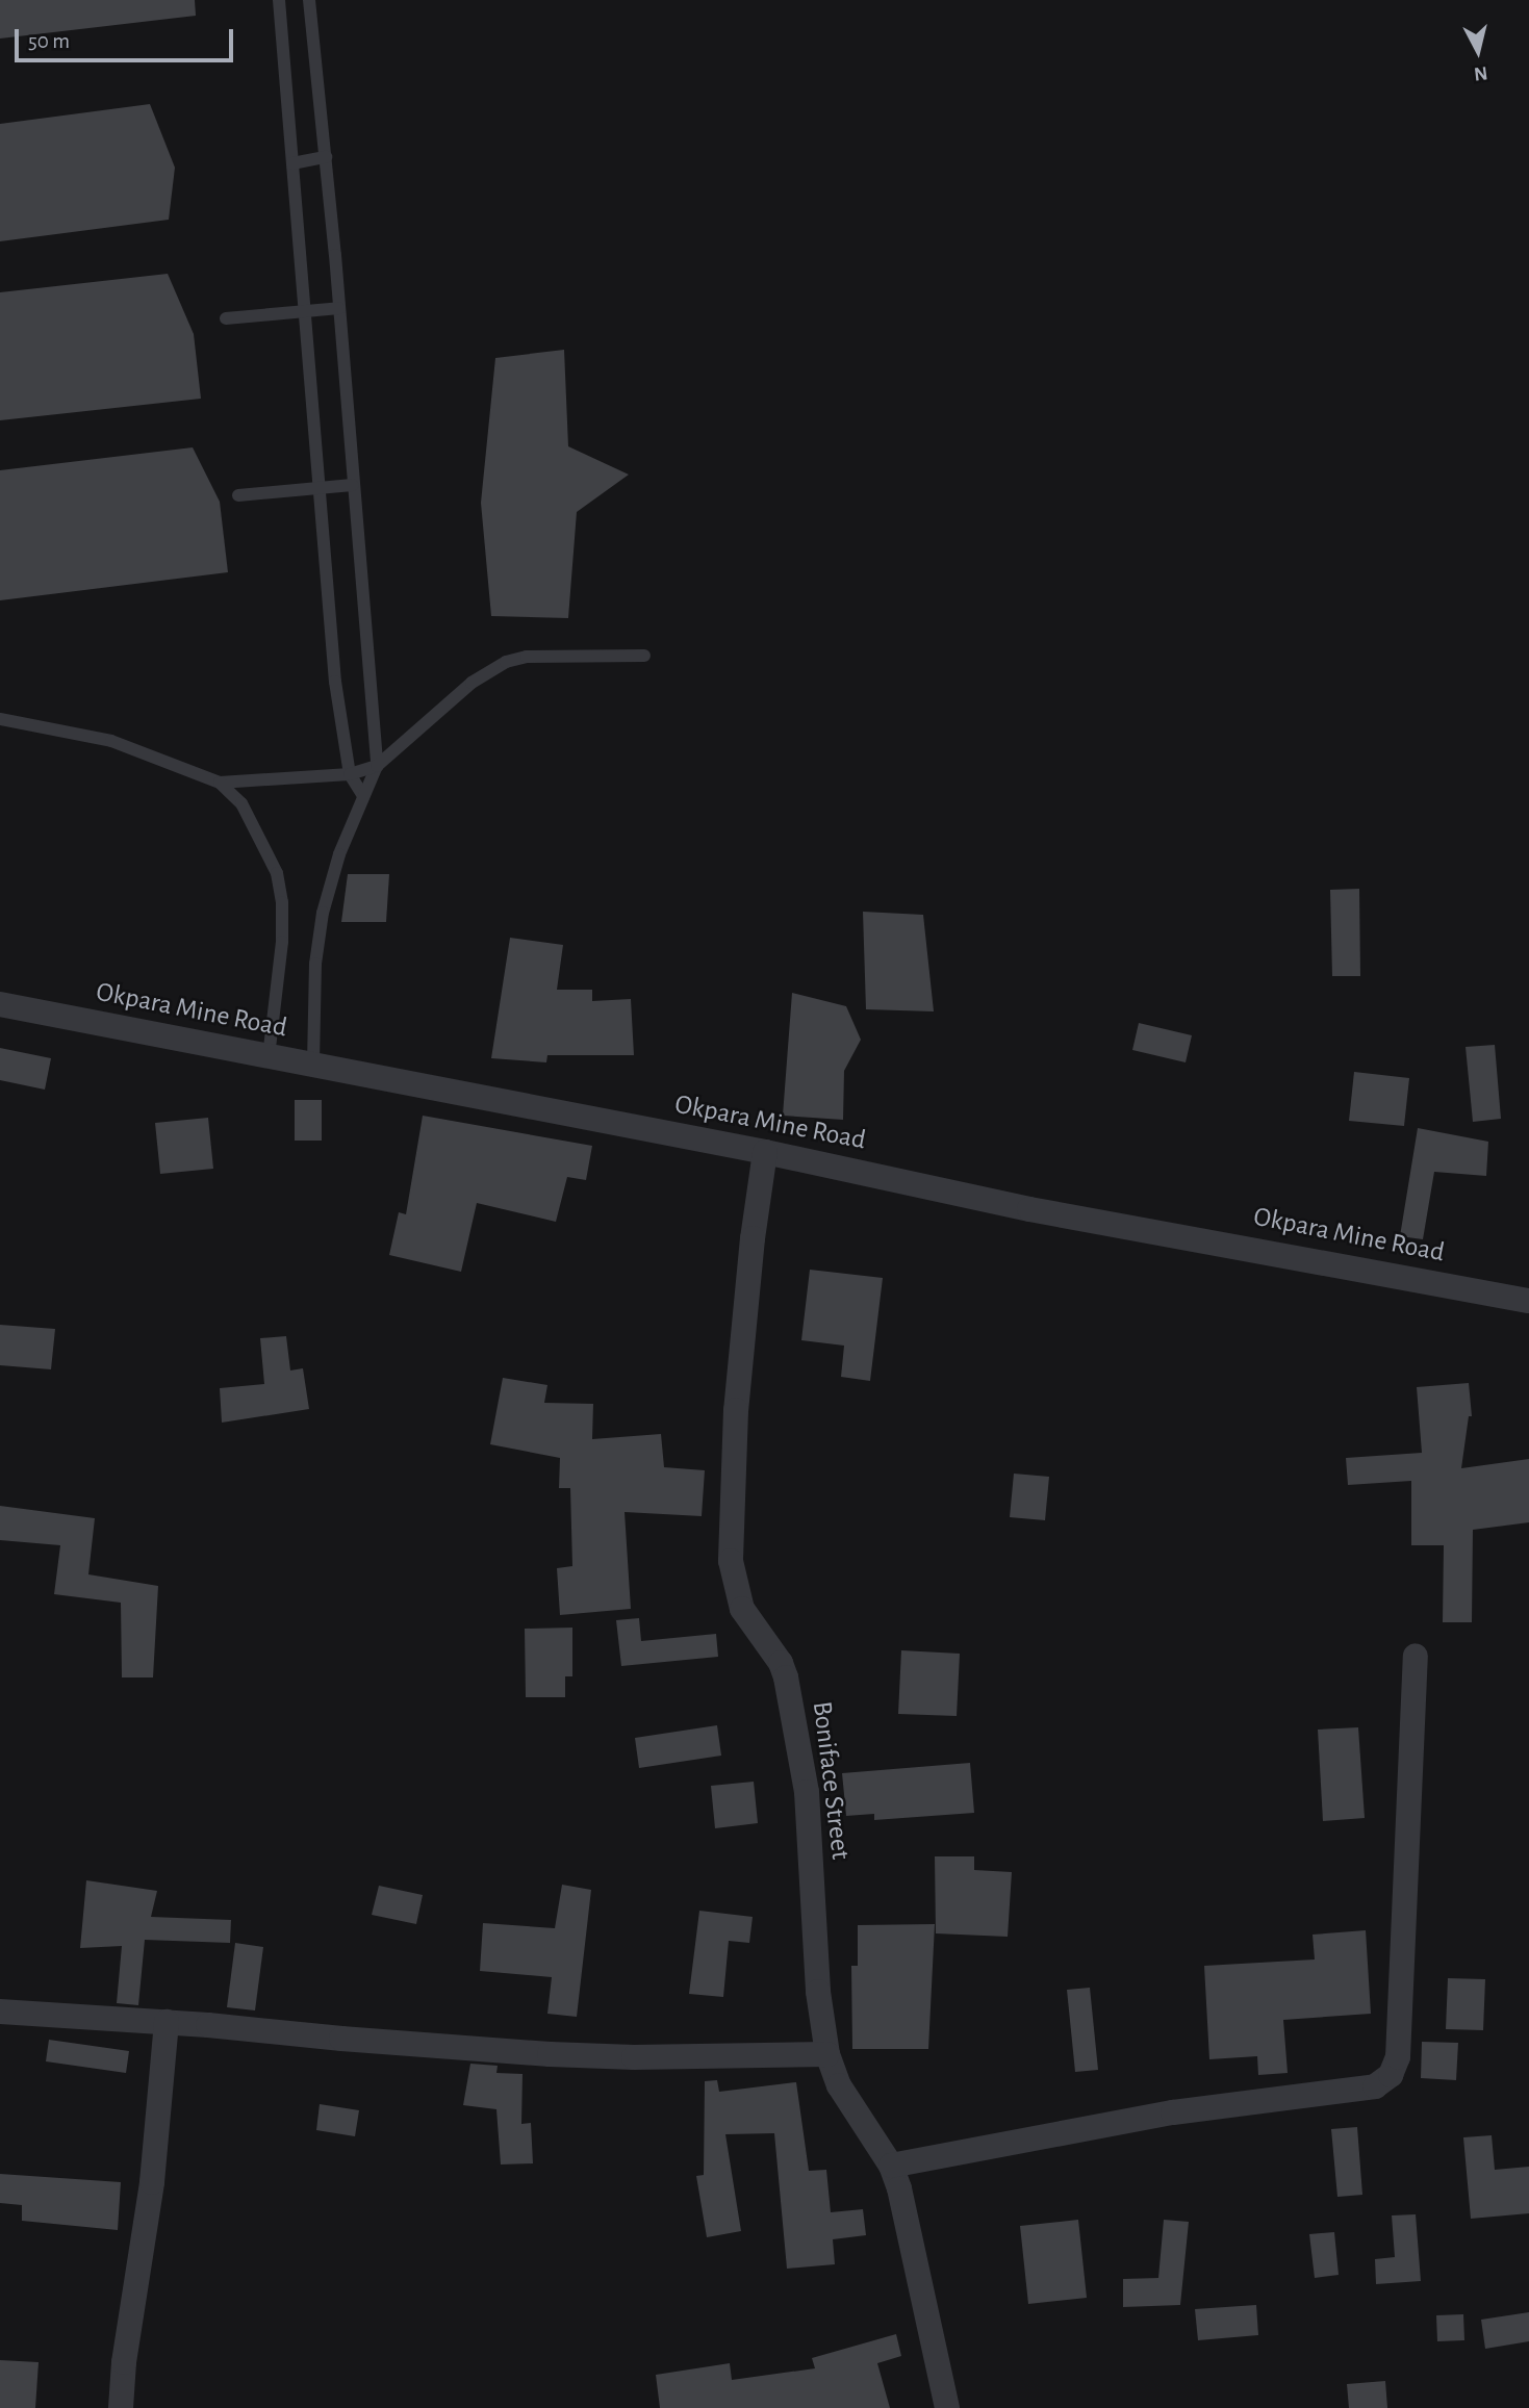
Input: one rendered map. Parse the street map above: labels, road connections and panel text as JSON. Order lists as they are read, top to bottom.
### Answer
{
  "streets": {
    "street": ["Okpara Mine Road", "Boniface Street"]
  },
  "crossings": [
    ["Okpara Mine Road", "Boniface Street"]
  ],
  "scale_bar": "50 m",
  "north": "bottom"
}
